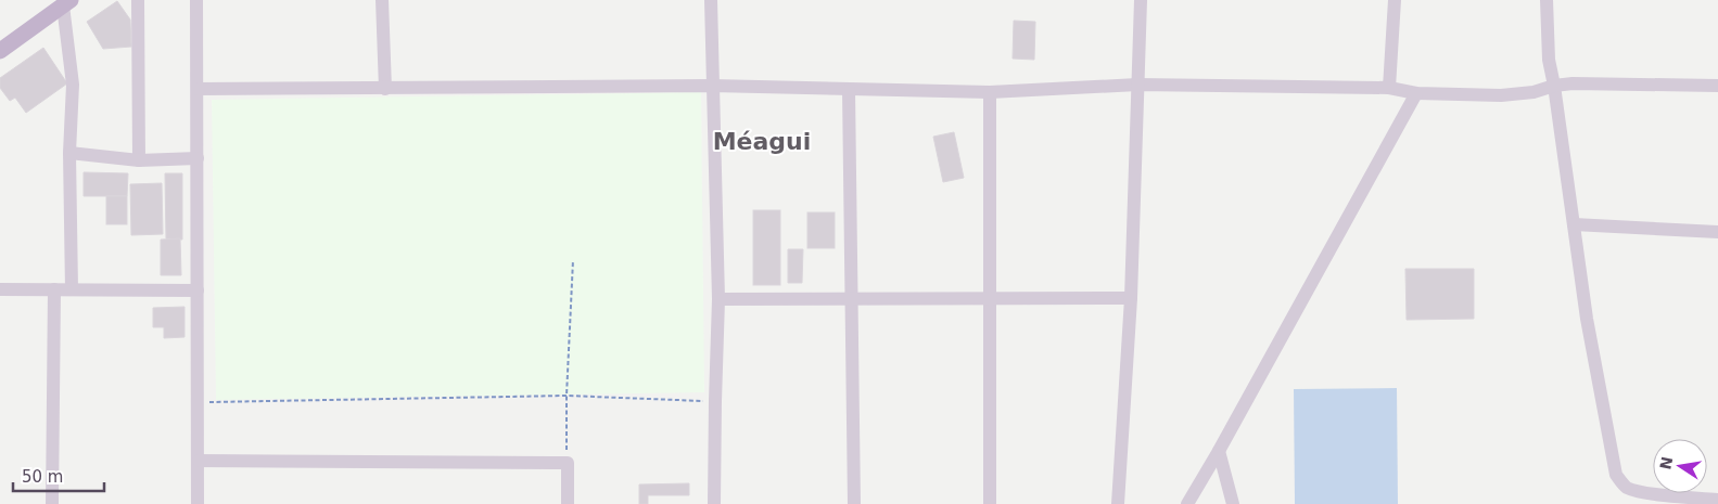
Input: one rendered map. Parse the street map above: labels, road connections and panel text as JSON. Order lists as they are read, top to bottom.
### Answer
{
  "districts": ["Méagui"],
  "scale_bar": "50 m",
  "north": "left"
}
